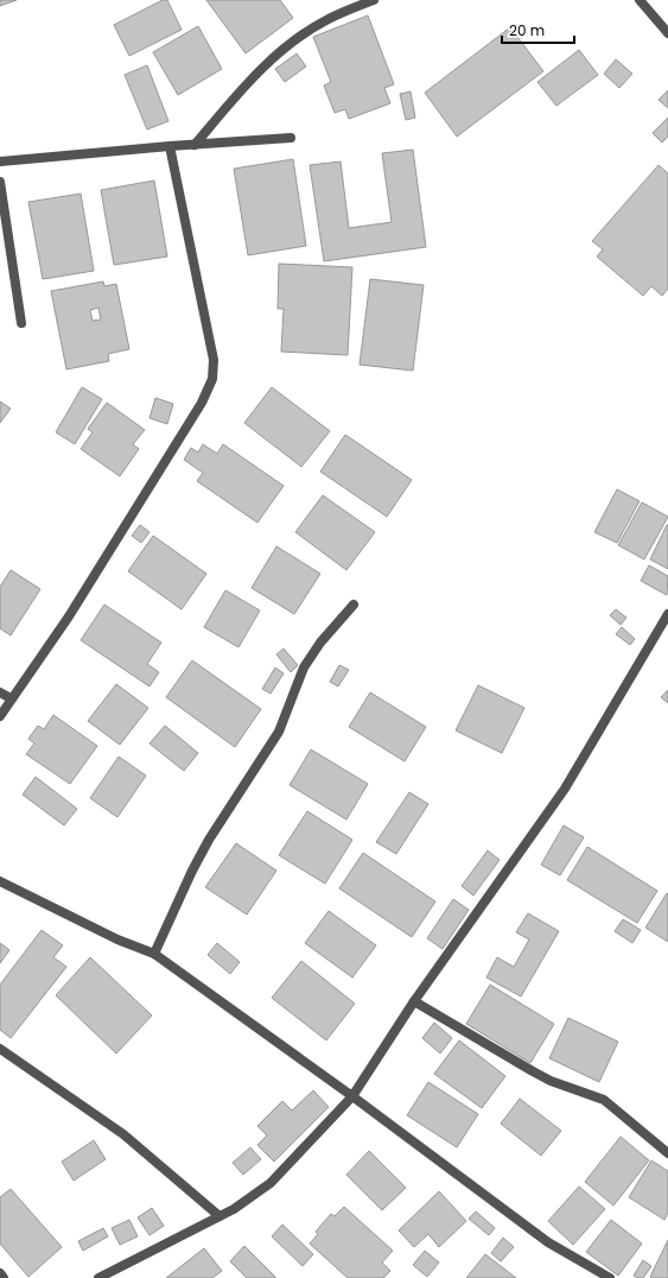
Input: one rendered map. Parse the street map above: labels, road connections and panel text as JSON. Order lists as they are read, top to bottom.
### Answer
{
  "scale_bar": "20 m"
}
